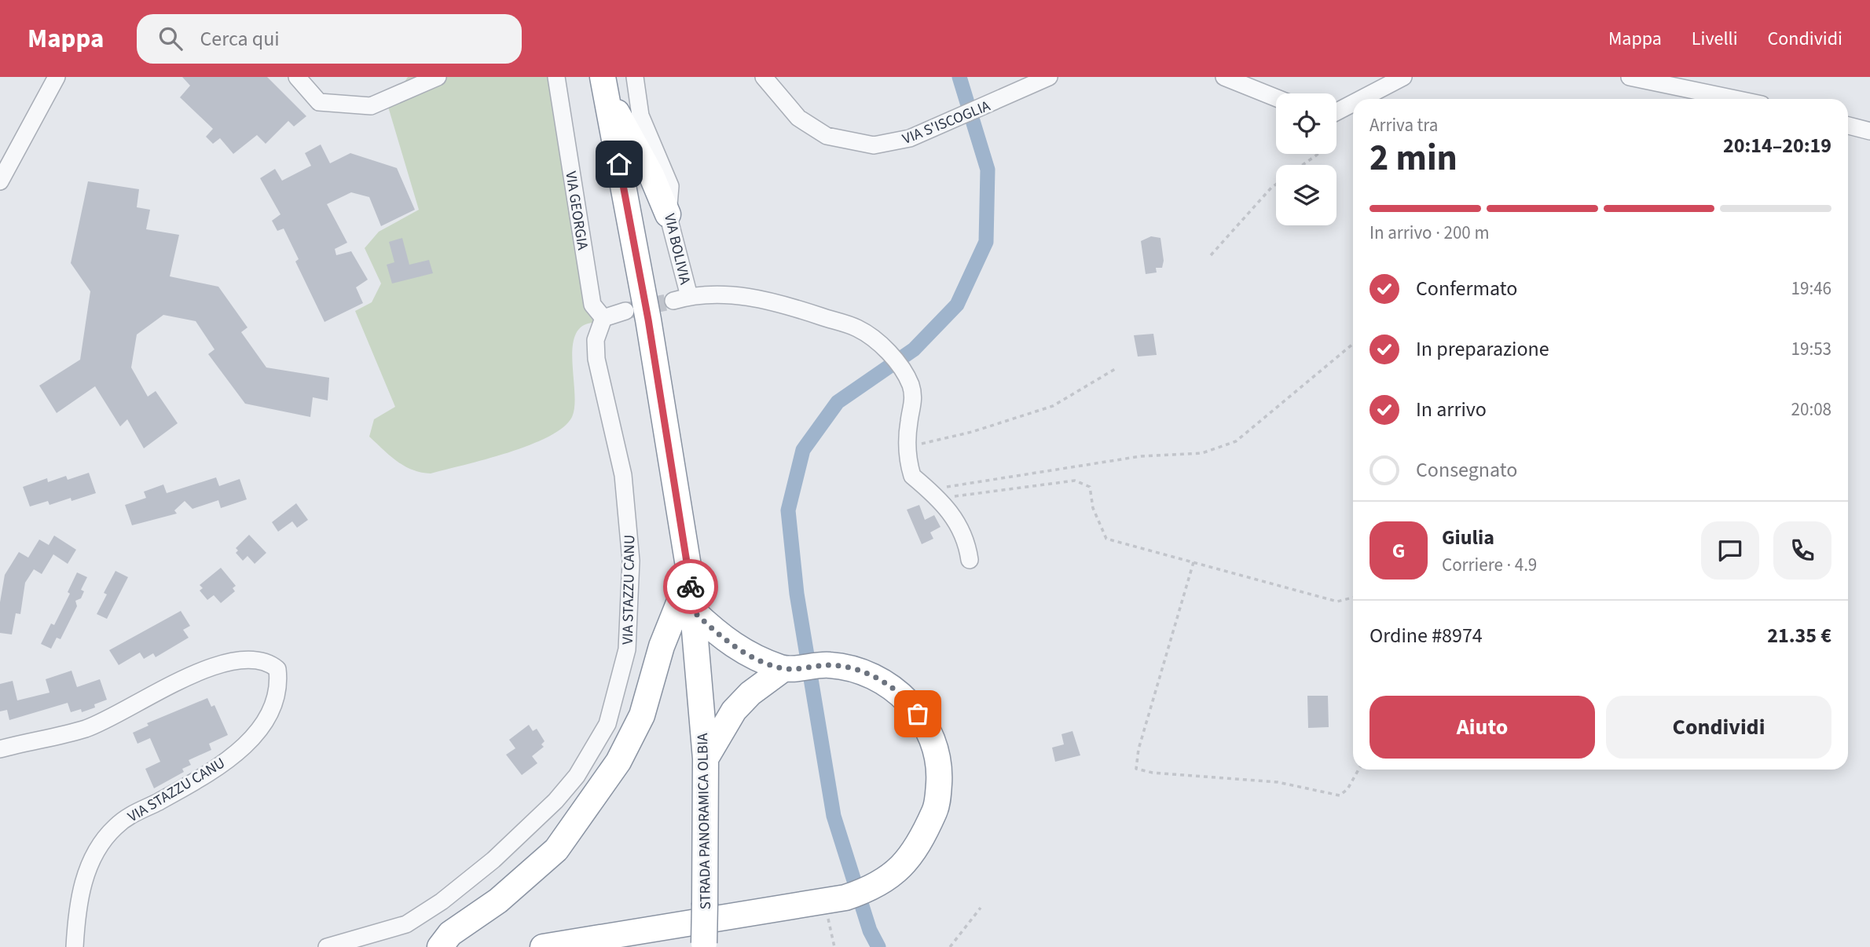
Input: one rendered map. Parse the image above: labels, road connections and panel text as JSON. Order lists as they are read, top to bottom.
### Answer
{
  "streets": {
    "highway": ["STRADA PANORAMICA OLBIA"],
    "street": [
      "VIA S'ISCOGLIA",
      "VIA GEORGIA",
      "VIA BOLIVIA",
      "VIA STAZZU CANU"
    ]
  },
  "crossings": [
    ["VIA GEORGIA", "VIA STAZZU CANU"]
  ],
  "page": {
    "header": "Mappa",
    "search": "Cerca qui",
    "nav": ["Mappa", "Livelli", "Condividi"],
    "heading": ["2 min", "Arriva tra", "20:14–20:19"],
    "panel": [
      "Giulia",
      "Corriere · 4.9",
      "Ordine #8974",
      "21.35 €"
    ],
    "bar": "In arrivo · 200 m",
    "list": [
      ["Confermato", "19:46"],
      ["In preparazione", "19:53"],
      ["In arrivo", "20:08"],
      "Consegnato"
    ],
    "round": "G",
    "buttons": ["Aiuto", "Condividi"]
  }
}
